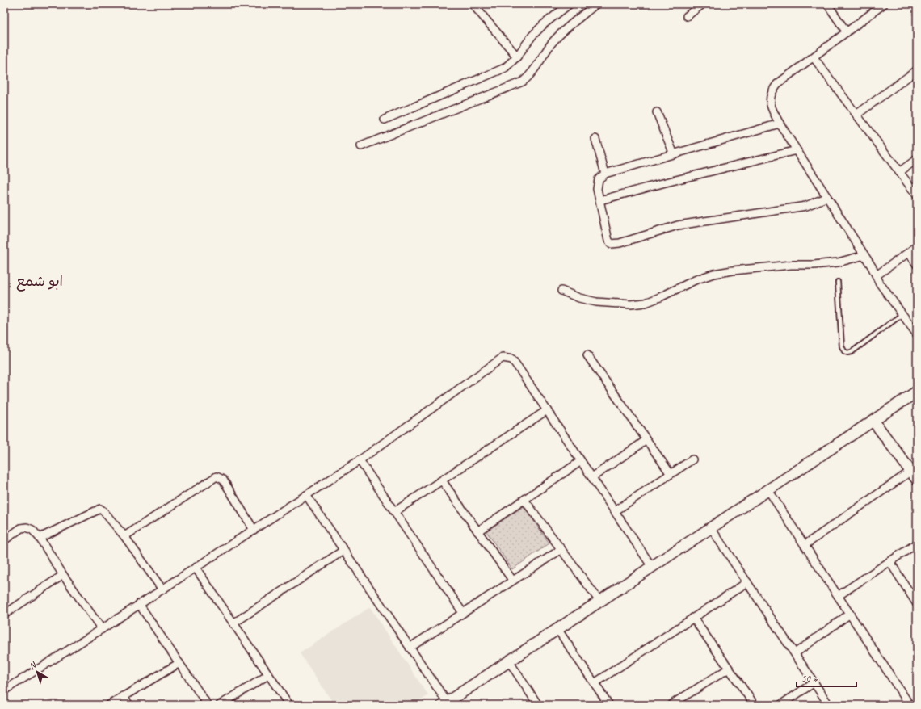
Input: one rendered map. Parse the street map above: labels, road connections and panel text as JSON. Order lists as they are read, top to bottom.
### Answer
{
  "districts": ["ابو شمع"],
  "scale_bar": "50 m",
  "north": "top left"
}
